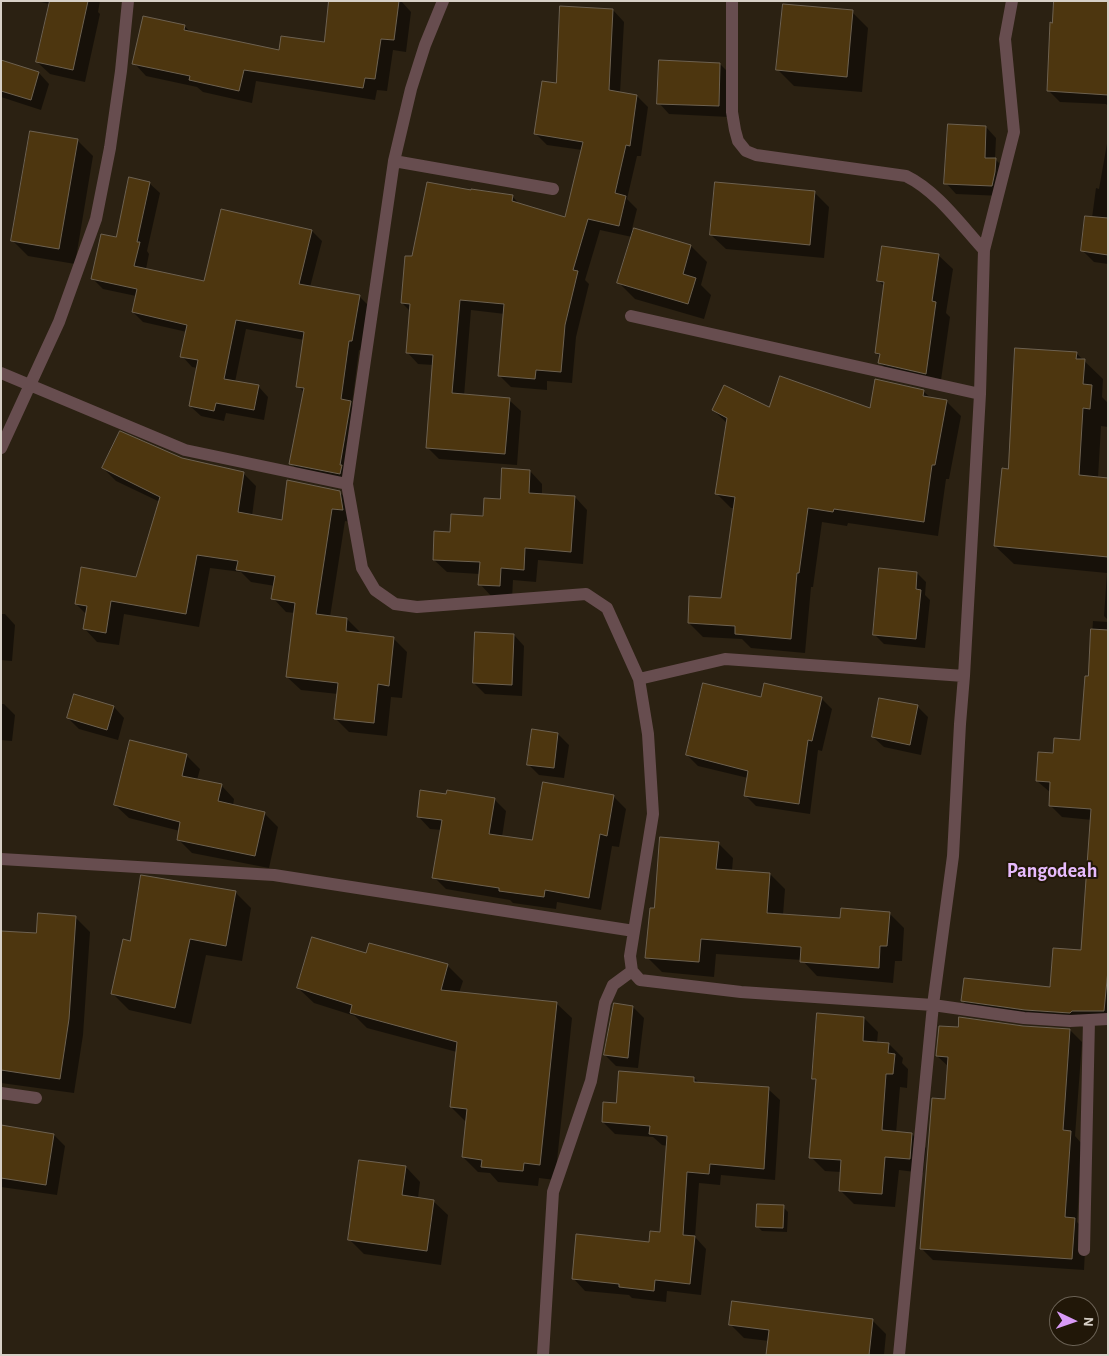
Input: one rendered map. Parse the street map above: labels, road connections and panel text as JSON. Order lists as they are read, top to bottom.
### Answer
{
  "districts": ["Pangodeah"],
  "north": "right"
}
